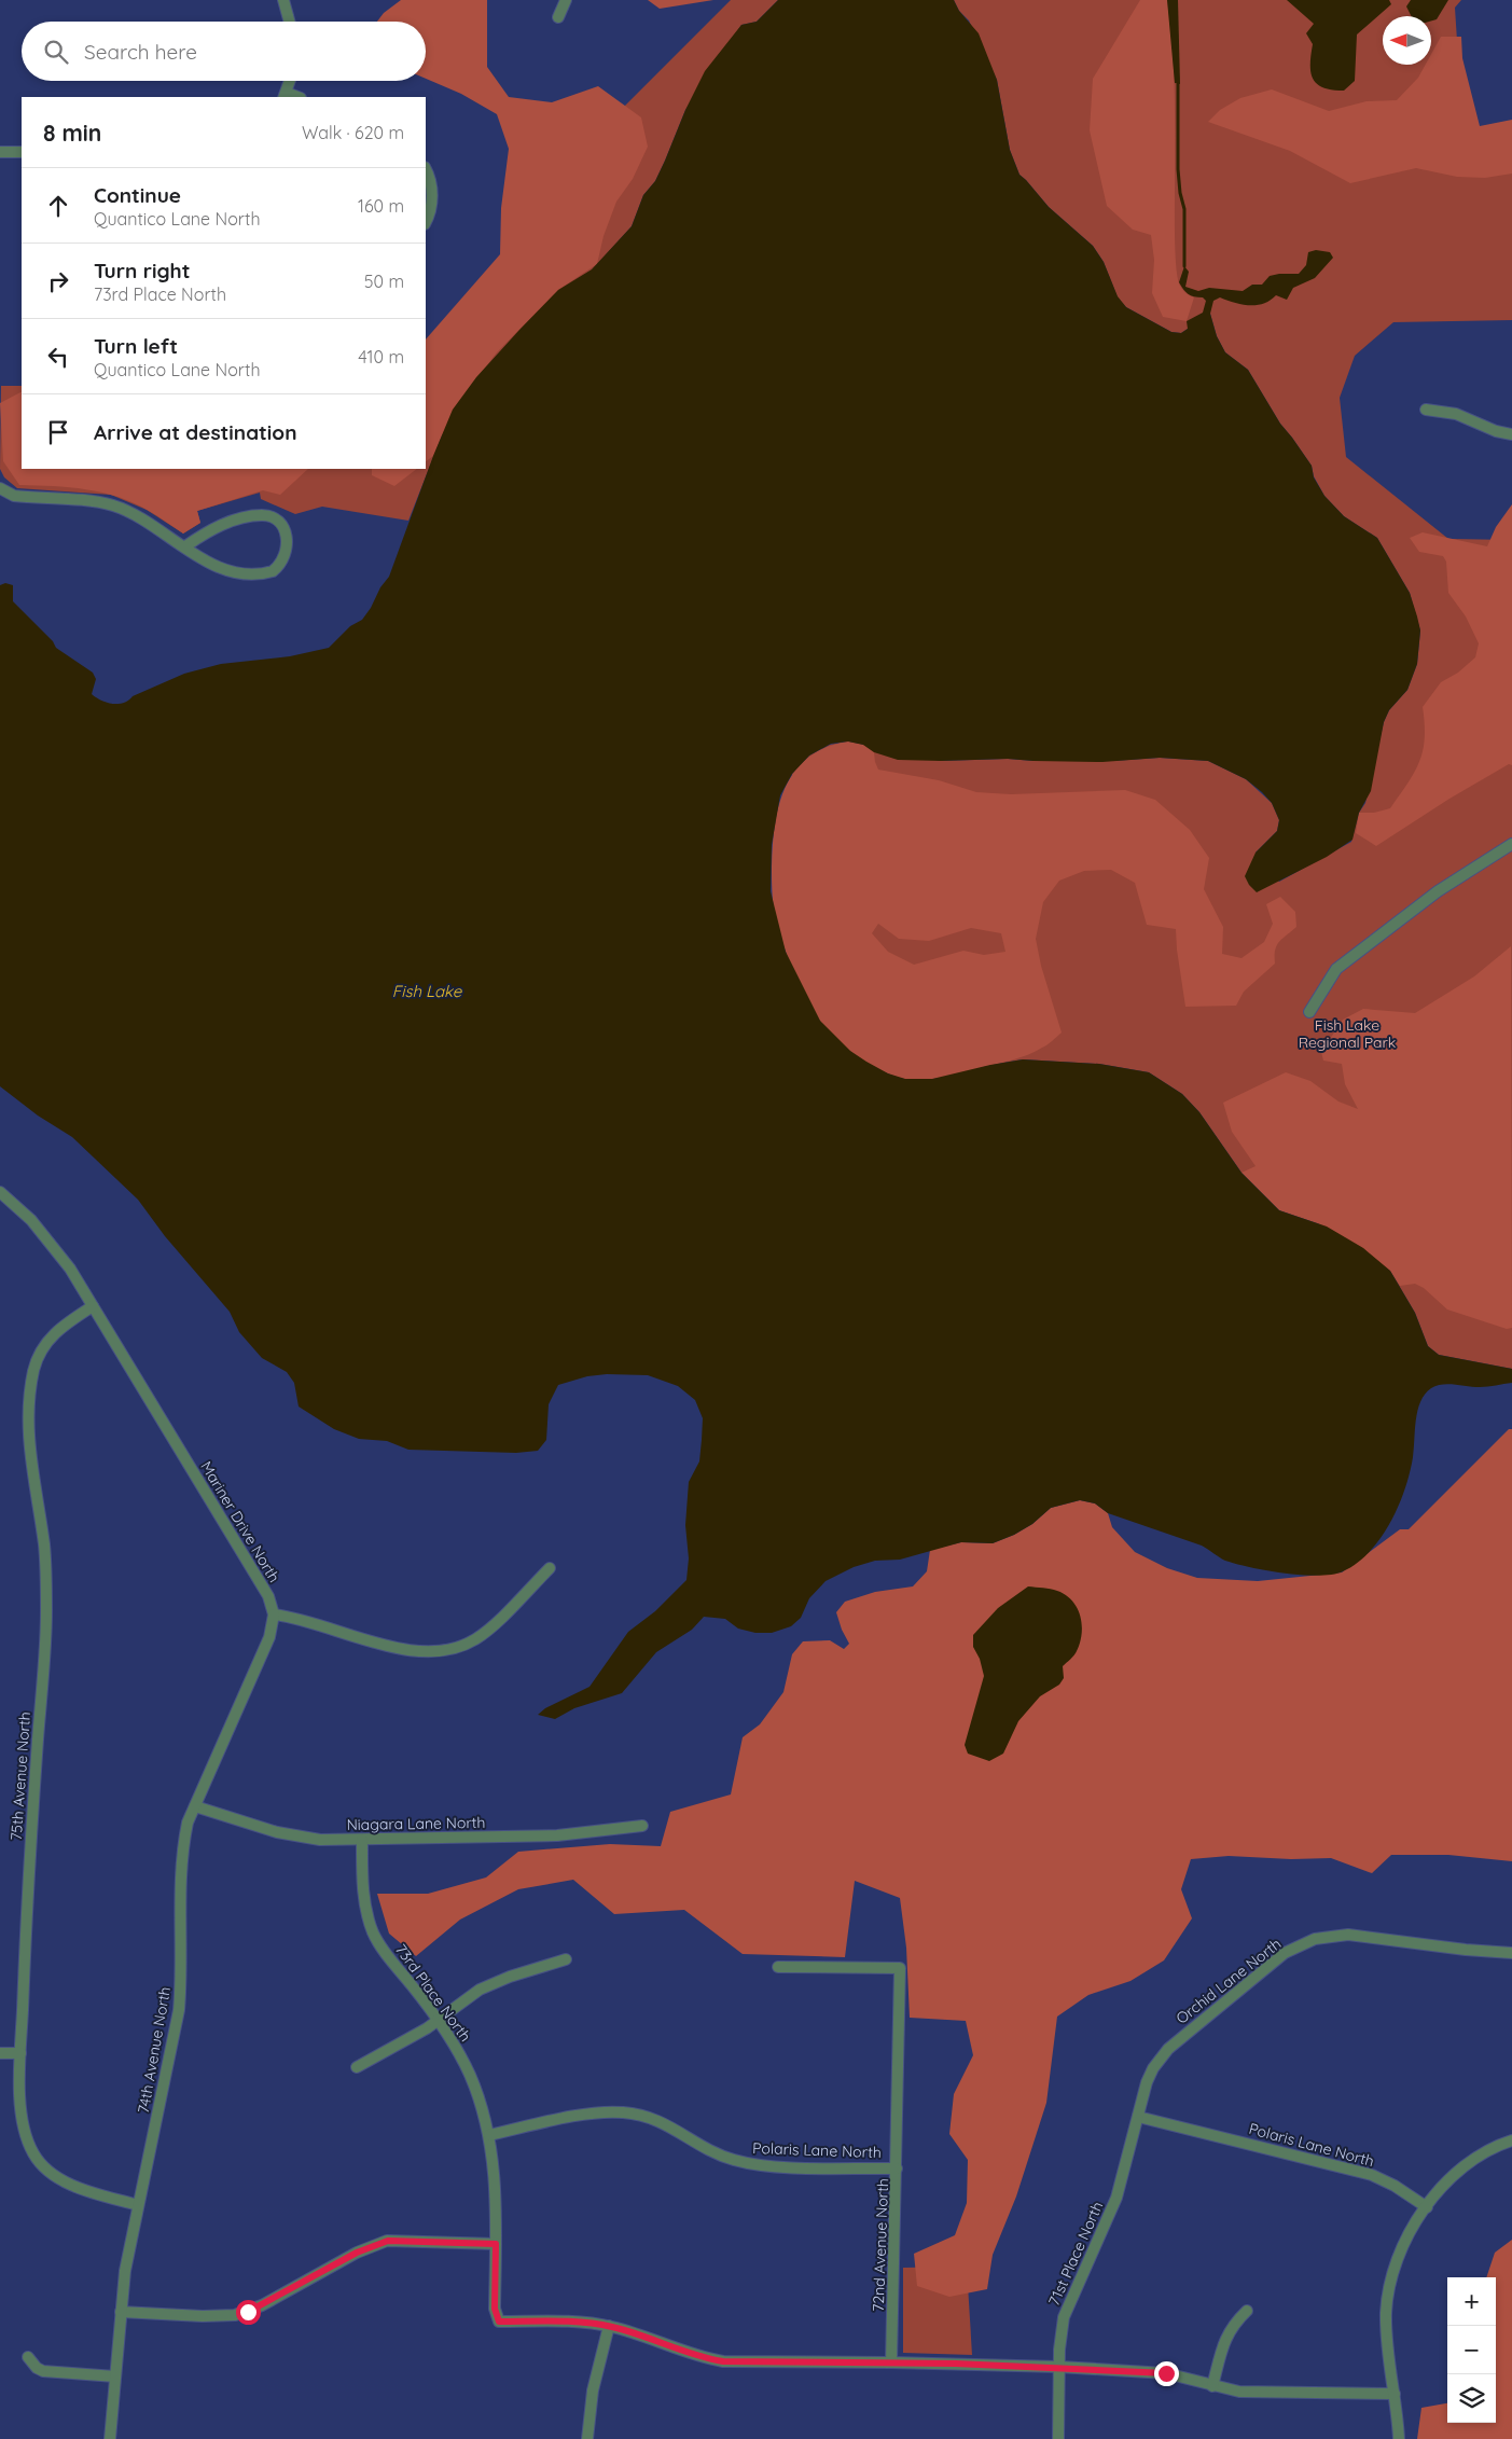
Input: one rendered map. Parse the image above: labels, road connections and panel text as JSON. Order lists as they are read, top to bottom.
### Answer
{
  "streets": {
    "street": [
      "Mariner Drive North",
      "75th Avenue North",
      "Niagara Lane North",
      "Orchid Lane North",
      "73rd Place North",
      "74th Avenue North",
      "Polaris Lane North",
      "72nd Avenue North",
      "71st Place North"
    ]
  },
  "crossings": [
    ["Mariner Drive North", "75th Avenue North"],
    ["Mariner Drive North", "74th Avenue North"],
    ["75th Avenue North", "74th Avenue North"],
    ["Niagara Lane North", "73rd Place North"],
    ["Niagara Lane North", "74th Avenue North"],
    ["Orchid Lane North", "Polaris Lane North"],
    ["Orchid Lane North", "71st Place North"],
    ["73rd Place North", "Polaris Lane North"],
    ["Polaris Lane North", "72nd Avenue North"],
    ["Polaris Lane North", "71st Place North"]
  ],
  "water": ["Fish Lake"],
  "parks": ["Fish Lake Regional Park"],
  "north": "left",
  "page": {
    "search": "Search here",
    "heading": ["8 min", "Walk · 620 m"],
    "list": [
      ["Continue", "Quantico Lane North", "160 m"],
      ["Turn right", "73rd Place North", "50 m"],
      ["Turn left", "Quantico Lane North", "410 m"],
      "Arrive at destination"
    ],
    "map_buttons": ["+", "−"]
  }
}
